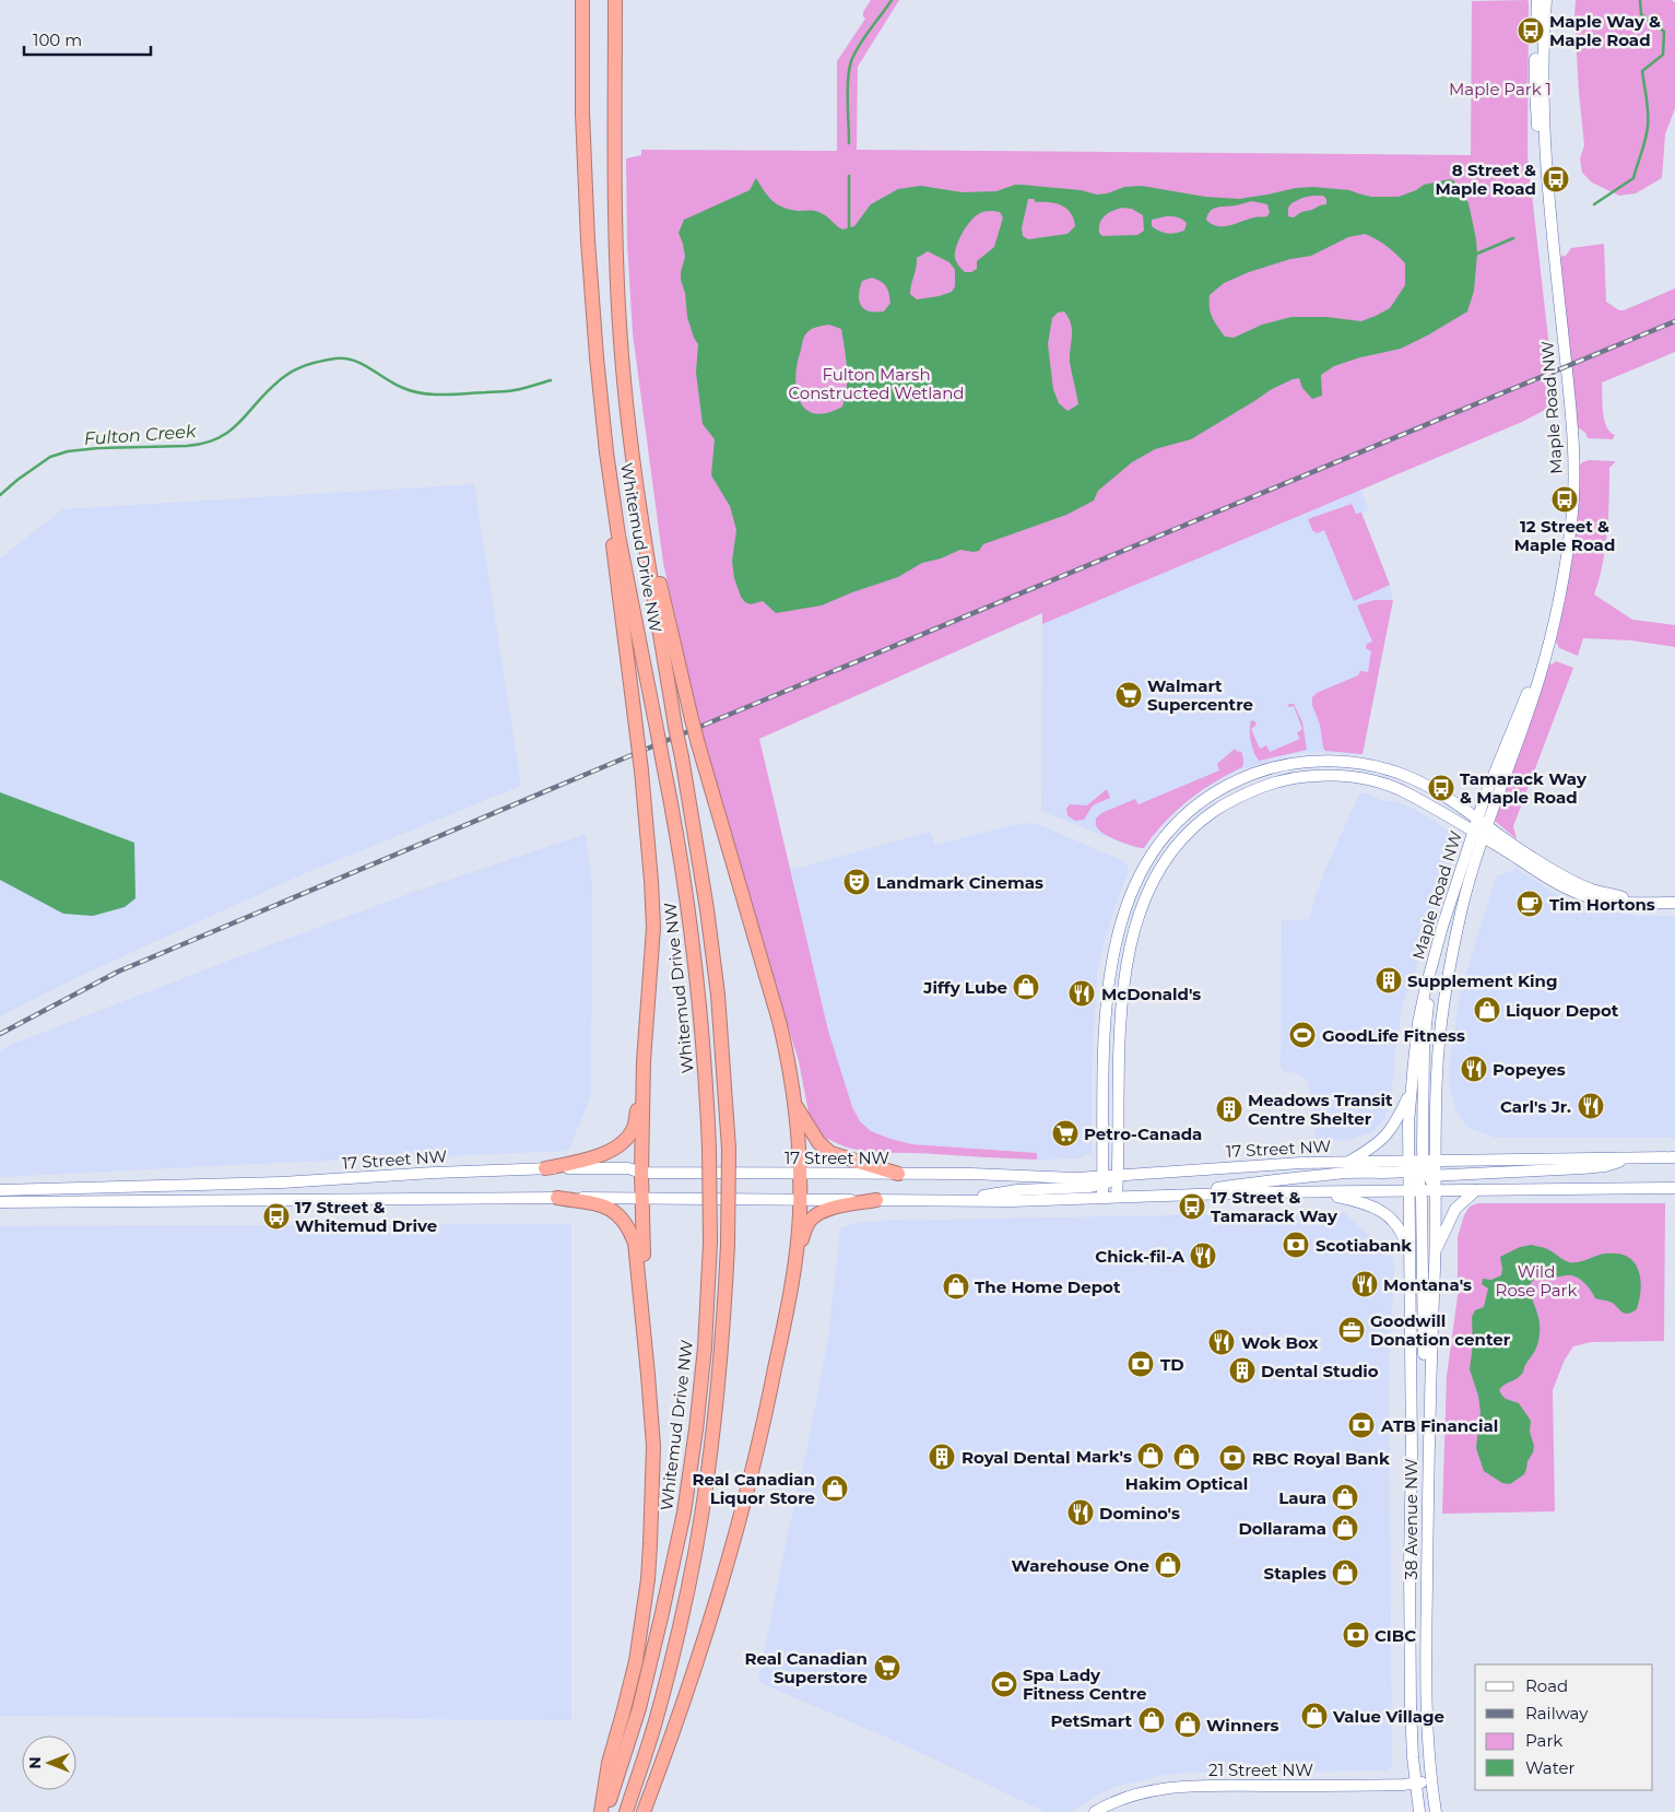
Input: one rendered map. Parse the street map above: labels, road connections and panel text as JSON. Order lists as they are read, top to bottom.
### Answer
{
  "streets": {
    "highway": ["Whitemud Drive NW"],
    "main road": [
      "Maple Road NW",
      "17 Street NW",
      "38 Avenue NW",
      "21 Street NW"
    ]
  },
  "crossings": [
    ["Maple Road NW", "17 Street NW"],
    ["Maple Road NW", "38 Avenue NW"],
    ["17 Street NW", "38 Avenue NW"],
    ["38 Avenue NW", "21 Street NW"]
  ],
  "water": ["Fulton Creek"],
  "parks": ["Maple Park 1", "Fulton Marsh Constructed Wetland", "Wild Rose Park"],
  "places": {
    "bus stop": [
      "Maple Way & Maple Road",
      "8 Street & Maple Road",
      "12 Street & Maple Road",
      "Tamarack Way & Maple Road",
      "17 Street & Tamarack Way",
      "17 Street & Whitemud Drive"
    ],
    "supermarket": ["Walmart Supercentre", "Petro-Canada", "Real Canadian Superstore"],
    "theatre": ["Landmark Cinemas"],
    "cafe": ["Tim Hortons"],
    "building": [
      "Supplement King",
      "Meadows Transit Centre Shelter",
      "Dental Studio",
      "Royal Dental"
    ],
    "shop": [
      "Jiffy Lube",
      "Liquor Depot",
      "The Home Depot",
      "Mark's",
      "Hakim Optical",
      "Real Canadian Liquor Store",
      "Laura",
      "Dollarama",
      "Warehouse One",
      "Staples",
      "Value Village",
      "PetSmart",
      "Winners"
    ],
    "restaurant": [
      "McDonald's",
      "Popeyes",
      "Carl's Jr.",
      "Chick-fil-A",
      "Montana's",
      "Wok Box",
      "Domino's"
    ],
    "sports": ["GoodLife Fitness", "Spa Lady Fitness Centre"],
    "bank": [
      "Scotiabank",
      "TD",
      "ATB Financial",
      "RBC Royal Bank",
      "CIBC"
    ],
    "office": ["Goodwill Donation center"]
  },
  "legend": [
    "Road",
    "Railway",
    "Park",
    "Water"
  ],
  "scale_bar": "100 m",
  "north": "left"
}
